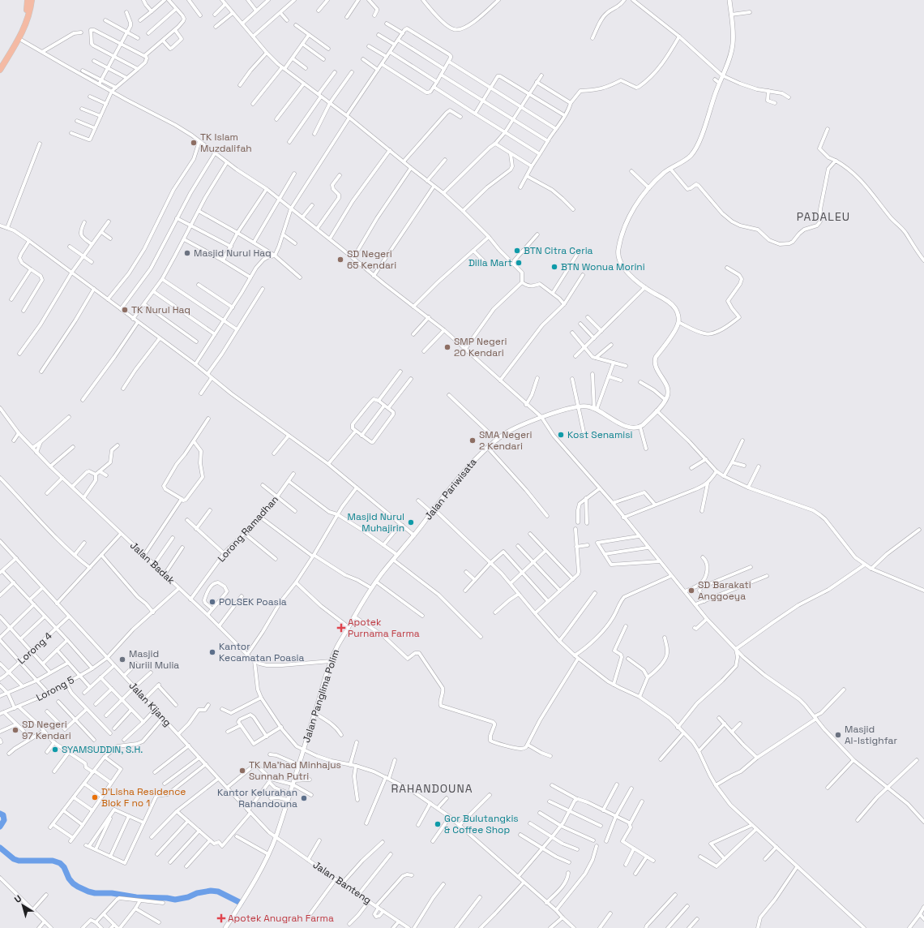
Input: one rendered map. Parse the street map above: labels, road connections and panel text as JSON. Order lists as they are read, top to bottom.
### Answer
{
  "streets": {
    "street": [
      "Jalan Pariwisata",
      "Lorong Ramadhan",
      "Jalan Badak",
      "Lorong 4",
      "Lorong 5",
      "Jalan Panglima Polim",
      "Jalan Kijang",
      "Jalan Banteng"
    ]
  },
  "crossings": [
    ["Jalan Pariwisata", "Jalan Panglima Polim"],
    ["Lorong Ramadhan", "Jalan Badak"],
    ["Jalan Badak", "Lorong 5"],
    ["Jalan Badak", "Jalan Panglima Polim"],
    ["Lorong 4", "Jalan Kijang"],
    ["Lorong 5", "Jalan Kijang"],
    ["Jalan Panglima Polim", "Jalan Kijang"],
    ["Jalan Panglima Polim", "Jalan Banteng"],
    ["Jalan Kijang", "Jalan Banteng"]
  ],
  "districts": ["PADALEU", "RAHANDOUNA"],
  "places": {
    "other": [
      "TK Islam Muzdalifah",
      "BTN Citra Ceria",
      "Masjid Nurul Haq",
      "SD Negeri 65 Kendari",
      "Dilla Mart",
      "BTN Wonua Morini",
      "TK Nurul Haq",
      "SMP Negeri 20 Kendari",
      "Kost Senamisi",
      "SMA Negeri 2 Kendari",
      "Masjid Nurul Muhajirin",
      "SD Barakati Anggoeya",
      "POLSEK Poasia",
      "Kantor Kecamatan Poasia",
      "Masjid Nuriil Mulia",
      "SD Negeri 97 Kendari",
      "Masjid Al-Istighfar",
      "SYAMSUDDIN, S.H.",
      "TK Ma'had Minhajus Sunnah Putri",
      "D'Lisha Residence Blok F no 1",
      "Kantor Kelurahan Rahandouna",
      "Gor Bulutangkis & Coffee Shop"
    ],
    "health": ["Apotek Purnama Farma", "Apotek Anugrah Farma"]
  },
  "north": "top left"
}
